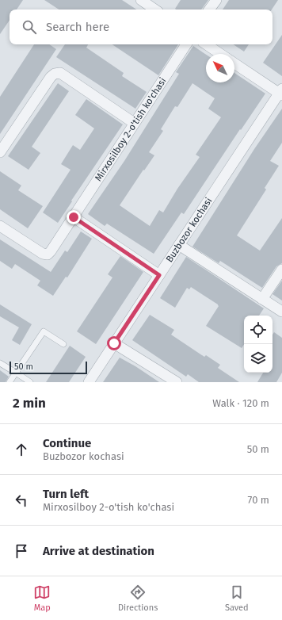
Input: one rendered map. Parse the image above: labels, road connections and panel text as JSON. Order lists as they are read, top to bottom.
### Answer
{
  "streets": {
    "street": ["Mirxosilboy 2-o'tish ko'chasi", "Buzbozor kochasi"]
  },
  "scale_bar": "50 m",
  "north": "top left",
  "page": {
    "search": "Search here",
    "scale": "50 m",
    "heading": ["2 min", "Walk · 120 m"],
    "list": [
      ["Continue", "Buzbozor kochasi", "50 m"],
      ["Turn left", "Mirxosilboy 2-o'tish ko'chasi", "70 m"],
      "Arrive at destination"
    ],
    "nav": ["Map", "Directions", "Saved"]
  }
}
